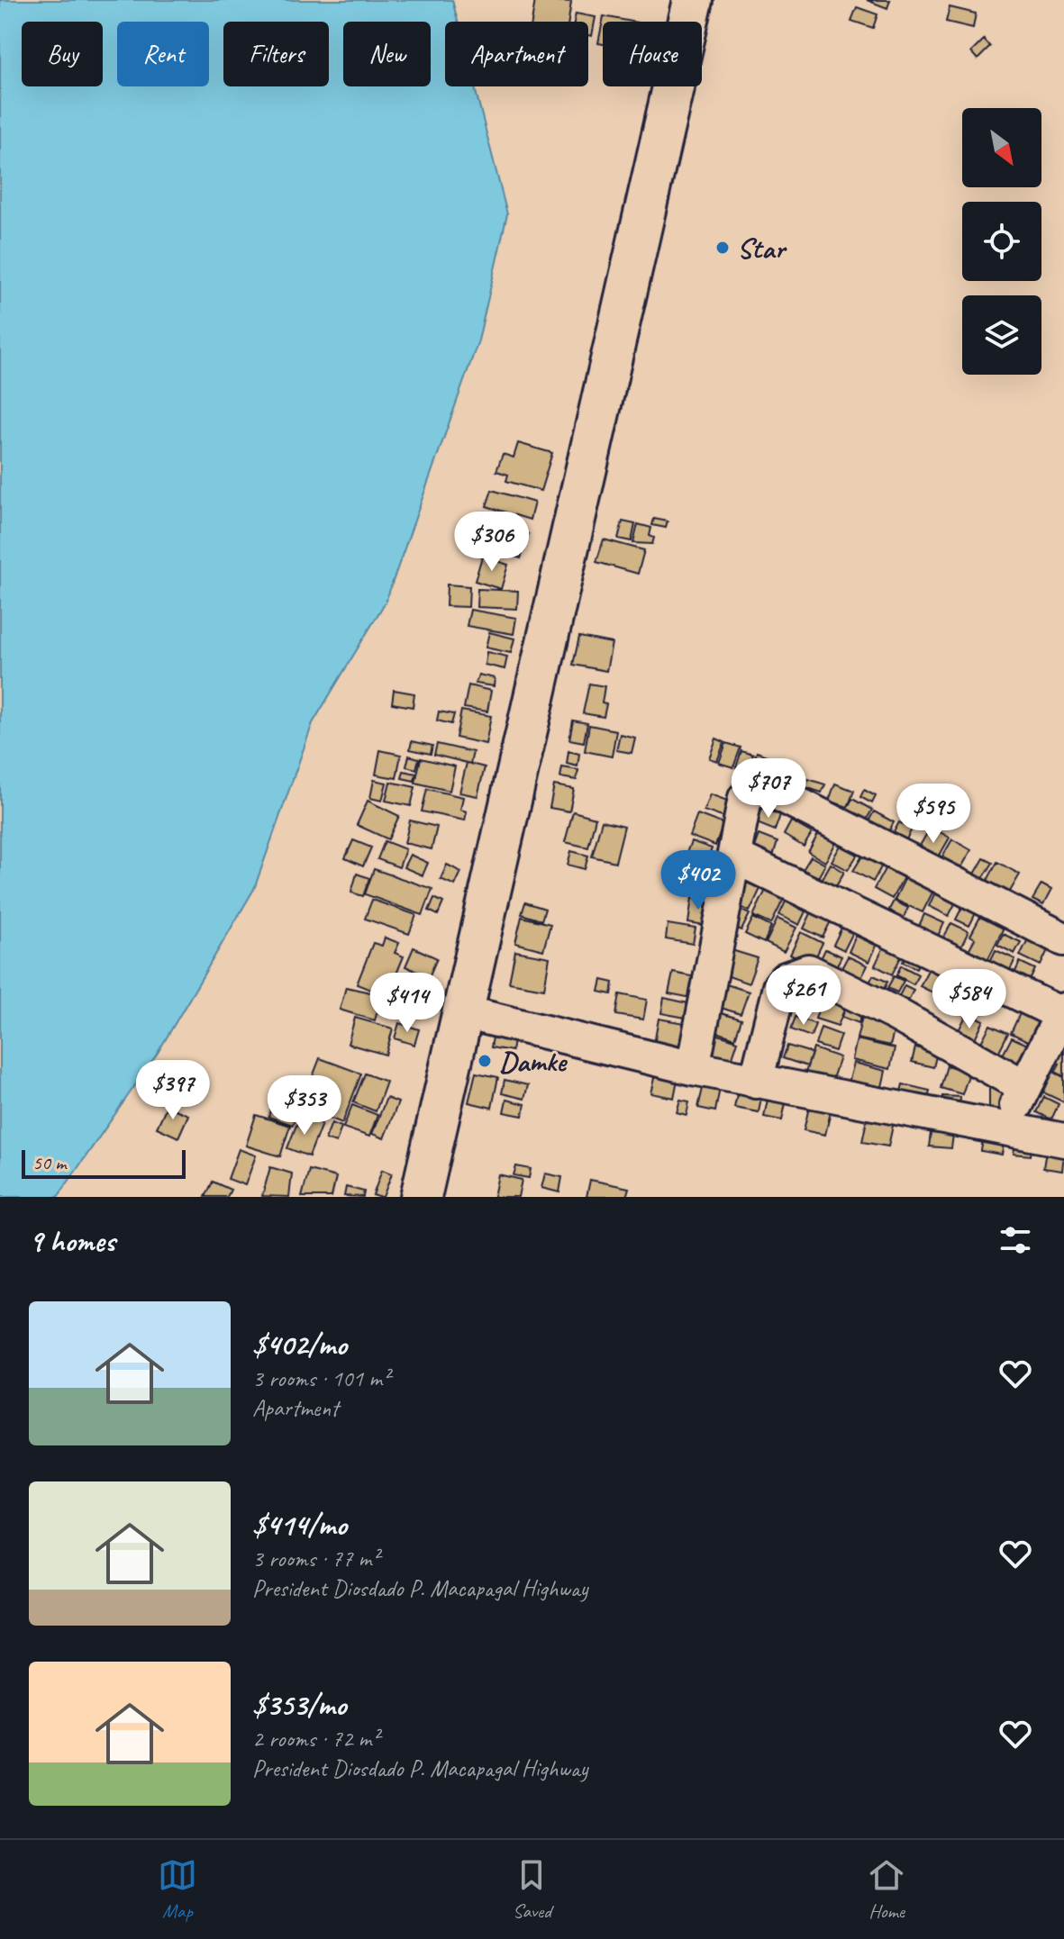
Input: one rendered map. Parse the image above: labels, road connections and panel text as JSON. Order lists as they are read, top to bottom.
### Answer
{
  "places": ["Star", "Damke"],
  "scale_bar": "50 m",
  "north": "bottom right",
  "page": {
    "chip": [
      "Buy",
      "Rent",
      "Filters",
      "New",
      "Apartment",
      "House"
    ],
    "price": [
      "$306",
      "$707",
      "$595",
      "$402",
      "$261",
      "$584",
      "$414",
      "$397",
      "$353"
    ],
    "scale": "50 m",
    "heading": "9 homes",
    "list": [
      {
        "name": "$402/mo",
        "note": "3 rooms · 101 m² · Apartment"
      },
      {
        "name": "$414/mo",
        "note": "3 rooms · 77 m² · President Diosdado P. Macapagal Highway"
      },
      {
        "name": "$353/mo",
        "note": "2 rooms · 72 m² · President Diosdado P. Macapagal Highway"
      }
    ],
    "tabs": ["Map", "Saved", "Home"]
  }
}
